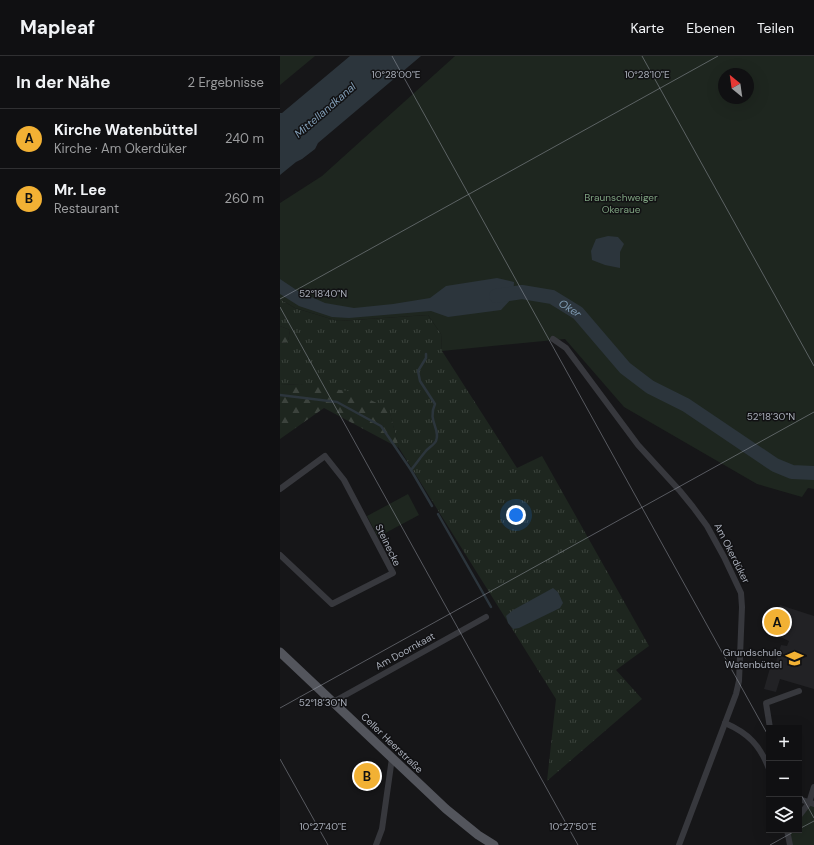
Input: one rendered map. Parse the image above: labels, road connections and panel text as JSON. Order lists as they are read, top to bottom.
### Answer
{
  "streets": {
    "main road": ["Celler Heerstraße"],
    "street": ["Steinecke", "Am Okerdüker", "Am Doornkaat"]
  },
  "crossings": [
    ["Am Doornkaat", "Celler Heerstraße"]
  ],
  "water": ["Mittellandkanal", "Oker"],
  "parks": ["Braunschweiger Okeraue"],
  "places": {
    "school or university": ["Grundschule Watenbüttel"]
  },
  "north": "top left",
  "page": {
    "header": "Mapleaf",
    "nav": ["Karte", "Ebenen", "Teilen"],
    "heading": ["In der Nähe", "2 Ergebnisse"],
    "list": [
      {
        "mark": "A",
        "name": "Kirche Watenbüttel",
        "note": "Kirche · Am Okerdüker",
        "value": "240 m"
      },
      {
        "mark": "B",
        "name": "Mr. Lee",
        "note": "Restaurant",
        "value": "260 m"
      }
    ],
    "pins": ["A", "B"],
    "map_buttons": ["+", "−"]
  },
  "coordinates": [
    "10°28'00\"E",
    "10°28'10\"E",
    "52°18'40\"N",
    "52°18'30\"N",
    "10°27'40\"E",
    "10°27'50\"E"
  ]
}
